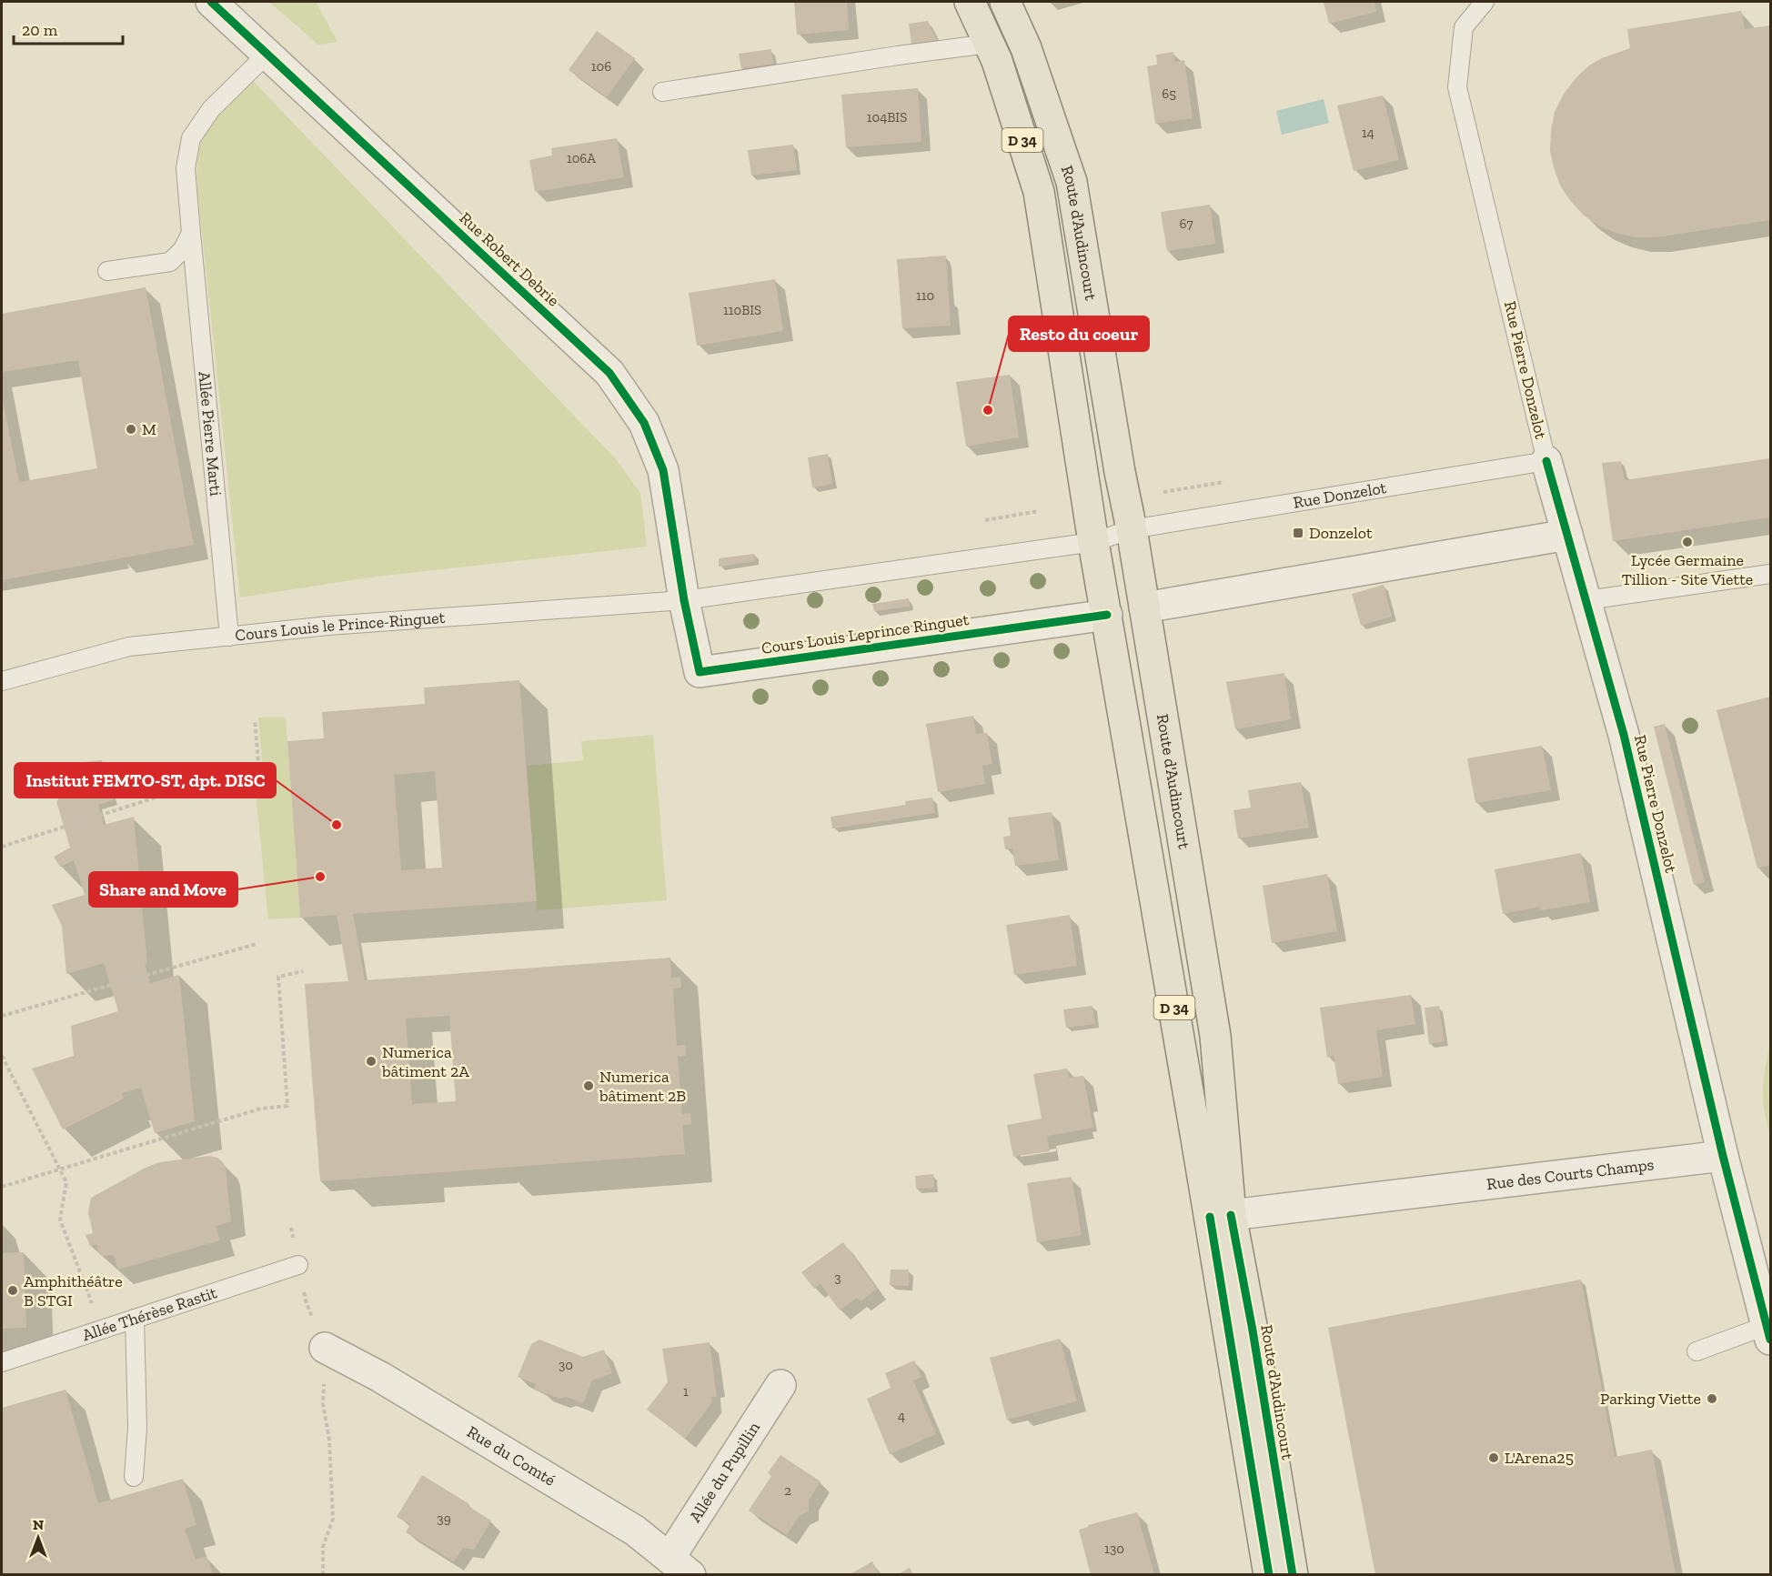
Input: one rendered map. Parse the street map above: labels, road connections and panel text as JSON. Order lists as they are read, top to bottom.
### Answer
{
  "streets": {
    "main road": ["D 34", "Route d'Audincourt"],
    "street": [
      "Rue Robert Debrie",
      "Rue Pierre Donzelot",
      "Cours Louis Leprince Ringuet",
      "Rue des Courts Champs",
      "Rue du Comté",
      "Allée du Pupillin"
    ],
    "lane": [
      "Allée Pierre Marti",
      "Rue Donzelot",
      "Cours Louis le Prince-Ringuet",
      "Allée Thérèse Rastit"
    ]
  },
  "crossings": [
    ["Route d'Audincourt", "Rue Donzelot"],
    ["Route d'Audincourt", "Cours Louis Leprince Ringuet"],
    ["Route d'Audincourt", "Rue des Courts Champs"],
    ["Rue Robert Debrie", "Allée Pierre Marti"],
    ["Rue Robert Debrie", "Cours Louis le Prince-Ringuet"],
    ["Rue Robert Debrie", "Cours Louis Leprince Ringuet"],
    ["Rue Pierre Donzelot", "Rue Donzelot"],
    ["Rue Pierre Donzelot", "Rue des Courts Champs"],
    ["Allée Pierre Marti", "Cours Louis le Prince-Ringuet"],
    ["Cours Louis le Prince-Ringuet", "Cours Louis Leprince Ringuet"],
    ["Rue du Comté", "Allée du Pupillin"]
  ],
  "places": {
    "other": [
      "Resto du coeur",
      "M",
      "Lycée Germaine Tillion - Site Viette",
      "Institut FEMTO-ST, dpt. DISC",
      "Share and Move",
      "Numerica bâtiment 2A",
      "Numerica bâtiment 2B",
      "Amphithéâtre B STGI",
      "Parking Viette",
      "L'Arena25"
    ],
    "transit": ["Donzelot"]
  },
  "house_numbers": [
    "106",
    "65",
    "104BIS",
    "14",
    "106A",
    "67",
    "110",
    "110BIS",
    "3",
    "30",
    "1",
    "4",
    "2",
    "39",
    "130"
  ],
  "scale_bar": "20 m",
  "north": "top"
}
